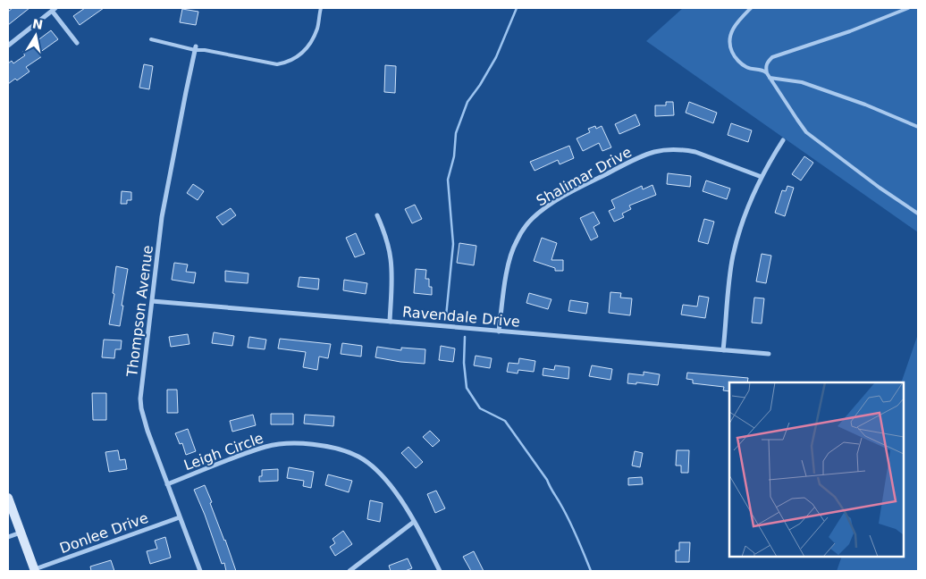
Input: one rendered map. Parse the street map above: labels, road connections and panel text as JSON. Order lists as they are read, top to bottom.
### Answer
{
  "streets": {
    "street": [
      "Shalimar Drive",
      "Thompson Avenue",
      "Ravendale Drive",
      "Leigh Circle",
      "Donlee Drive"
    ]
  },
  "crossings": [
    ["Shalimar Drive", "Ravendale Drive"],
    ["Thompson Avenue", "Ravendale Drive"],
    ["Thompson Avenue", "Leigh Circle"],
    ["Thompson Avenue", "Donlee Drive"]
  ],
  "north": "top"
}
